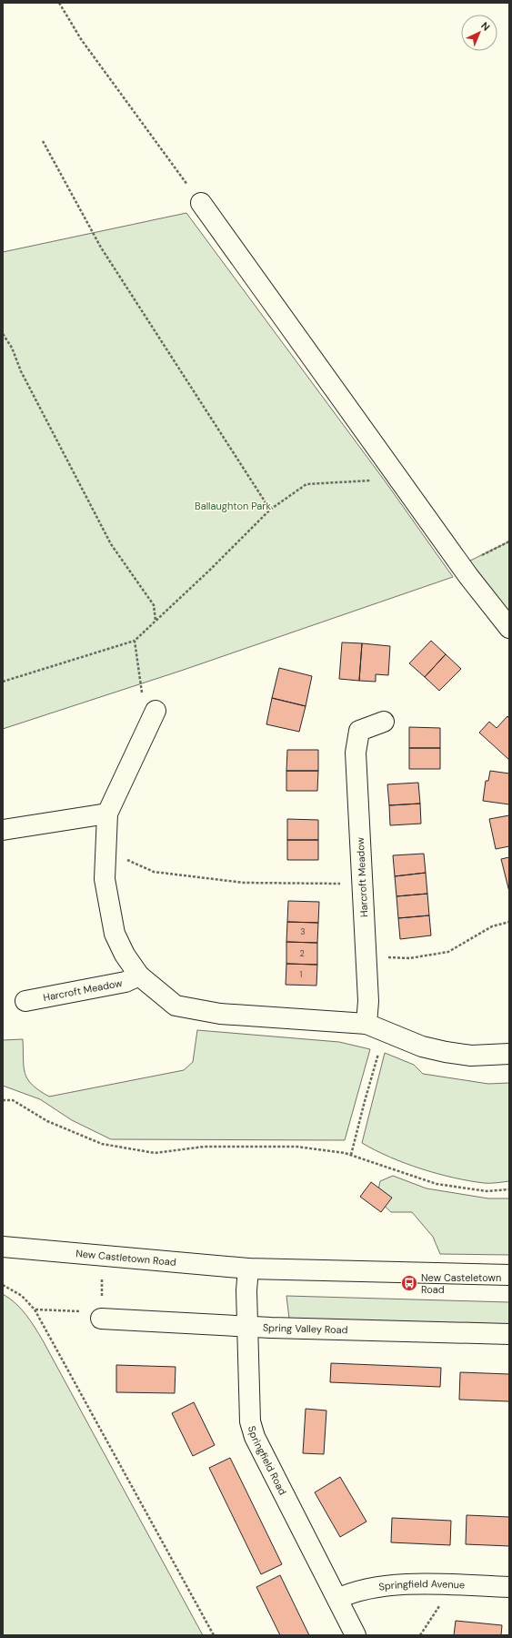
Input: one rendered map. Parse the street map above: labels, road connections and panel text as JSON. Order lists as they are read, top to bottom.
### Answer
{
  "streets": {
    "main road": [
      "Harcroft Meadow",
      "New Castletown Road",
      "Spring Valley Road",
      "Springfield Road",
      "Springfield Avenue"
    ]
  },
  "crossings": [
    ["New Castletown Road", "Springfield Road"],
    ["Spring Valley Road", "Springfield Road"],
    ["Springfield Road", "Springfield Avenue"]
  ],
  "parks": ["Ballaughton Park"],
  "places": {
    "bus stop": ["New Casteletown Road"]
  },
  "house_numbers": ["3", "2", "1"],
  "north": "top right"
}
